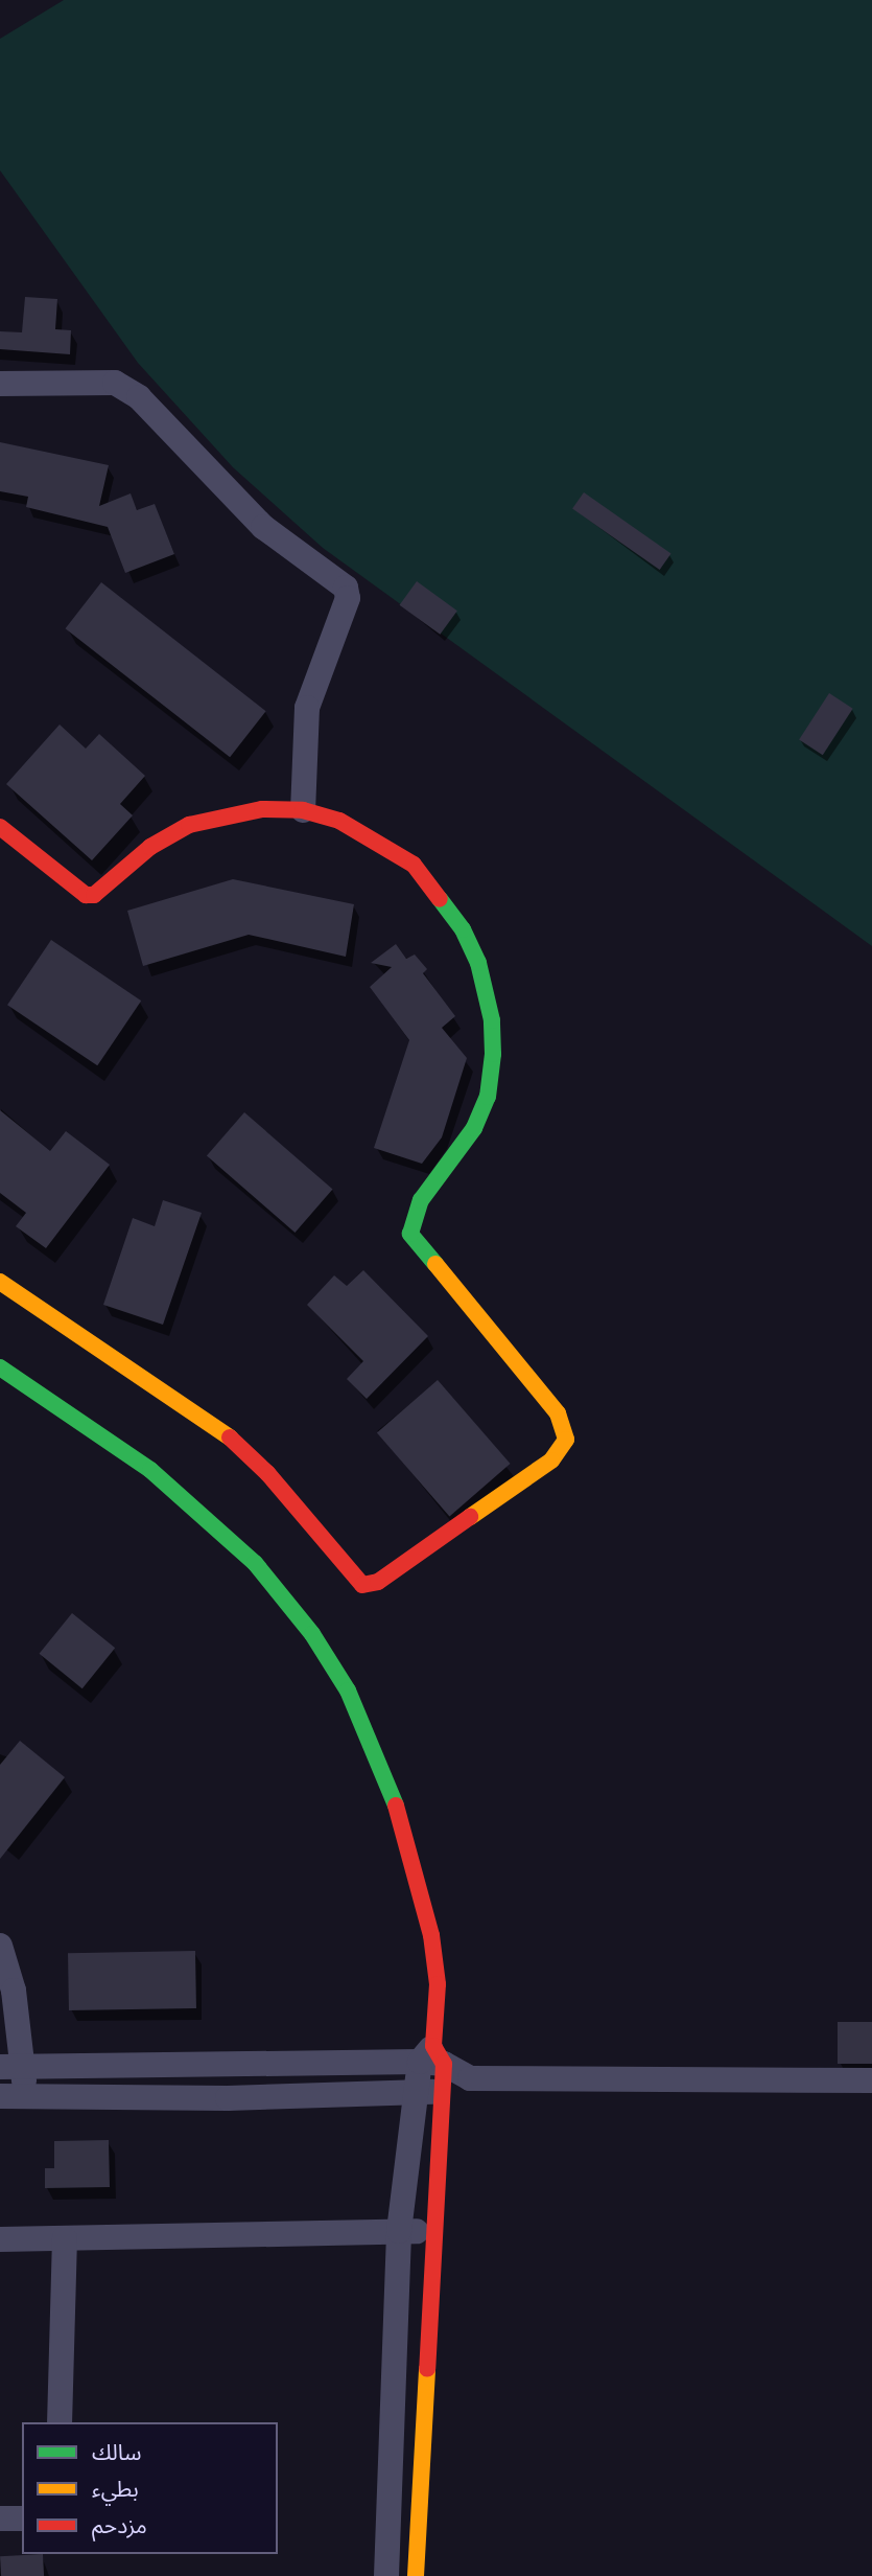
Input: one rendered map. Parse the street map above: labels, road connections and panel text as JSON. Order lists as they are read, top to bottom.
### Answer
{
  "legend": ["سالك", "بطيء", "مزدحم"]
}
